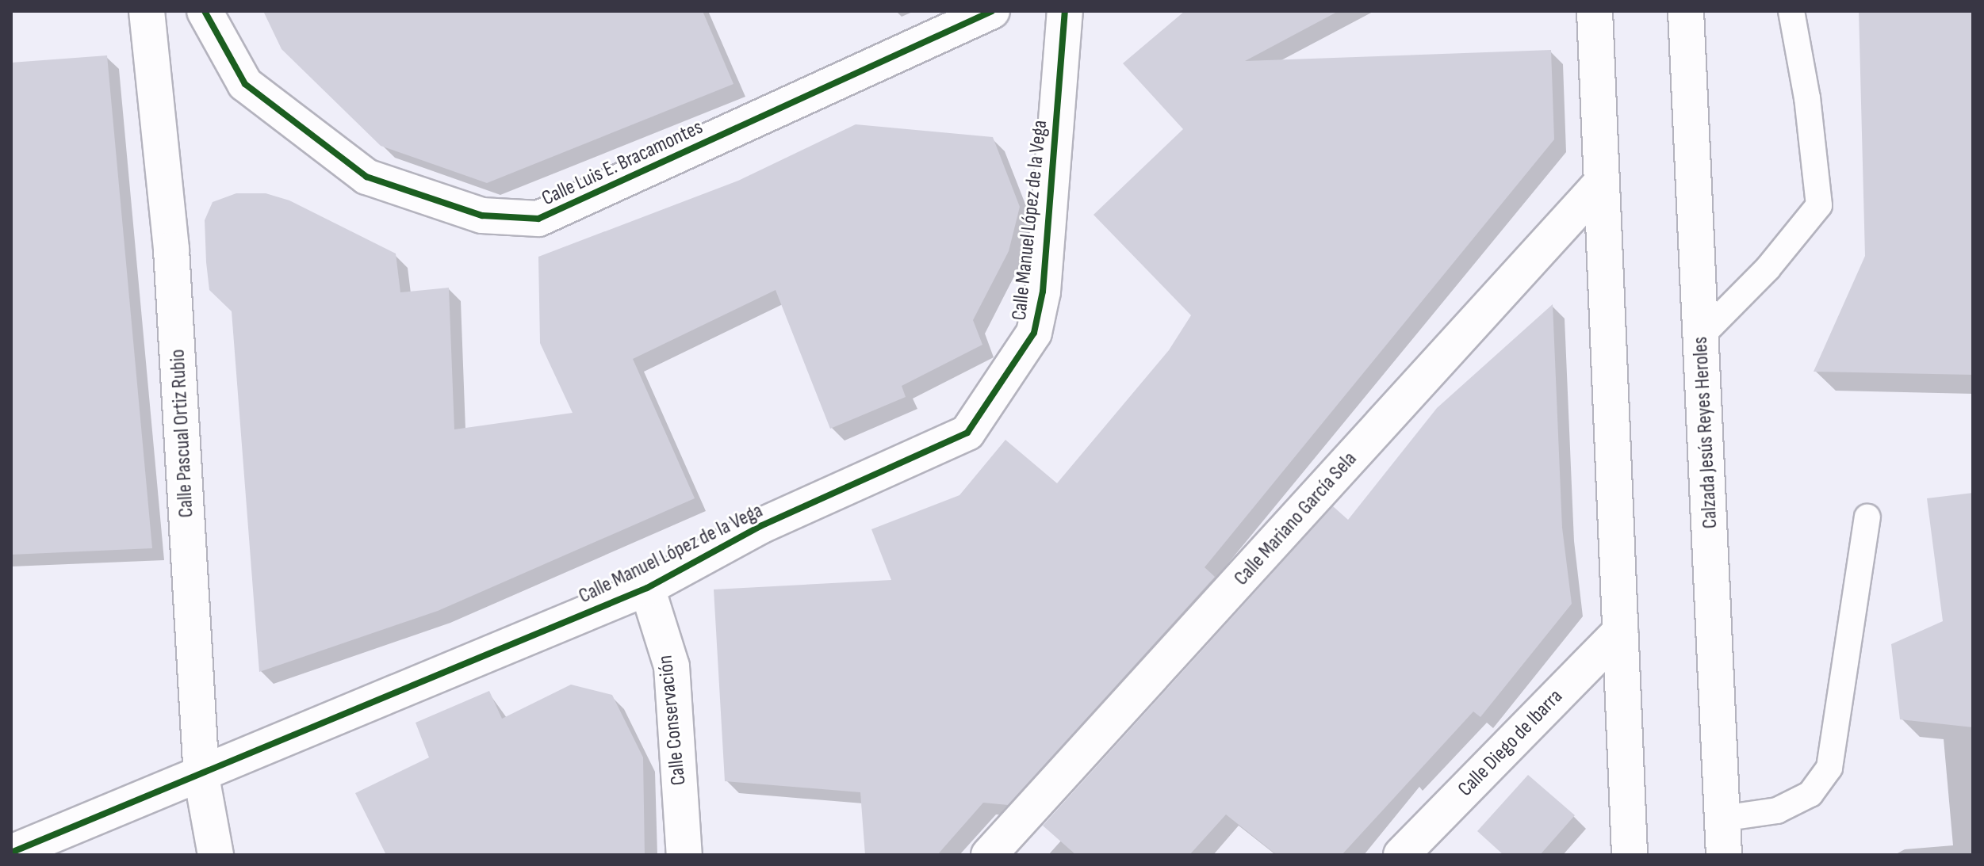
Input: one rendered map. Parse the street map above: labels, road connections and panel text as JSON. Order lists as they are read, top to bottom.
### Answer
{
  "streets": {
    "street": [
      "Calle Luis E. Bracamontes",
      "Calle Manuel López de la Vega",
      "Calzada Jesús Reyes Heroles",
      "Calle Pascual Ortiz Rubio",
      "Calle Mariano García Sela",
      "Calle Conservación",
      "Calle Diego de Ibarra"
    ]
  },
  "crossings": [
    ["Calle Manuel López de la Vega", "Calle Pascual Ortiz Rubio"],
    ["Calle Manuel López de la Vega", "Calle Conservación"]
  ]
}
